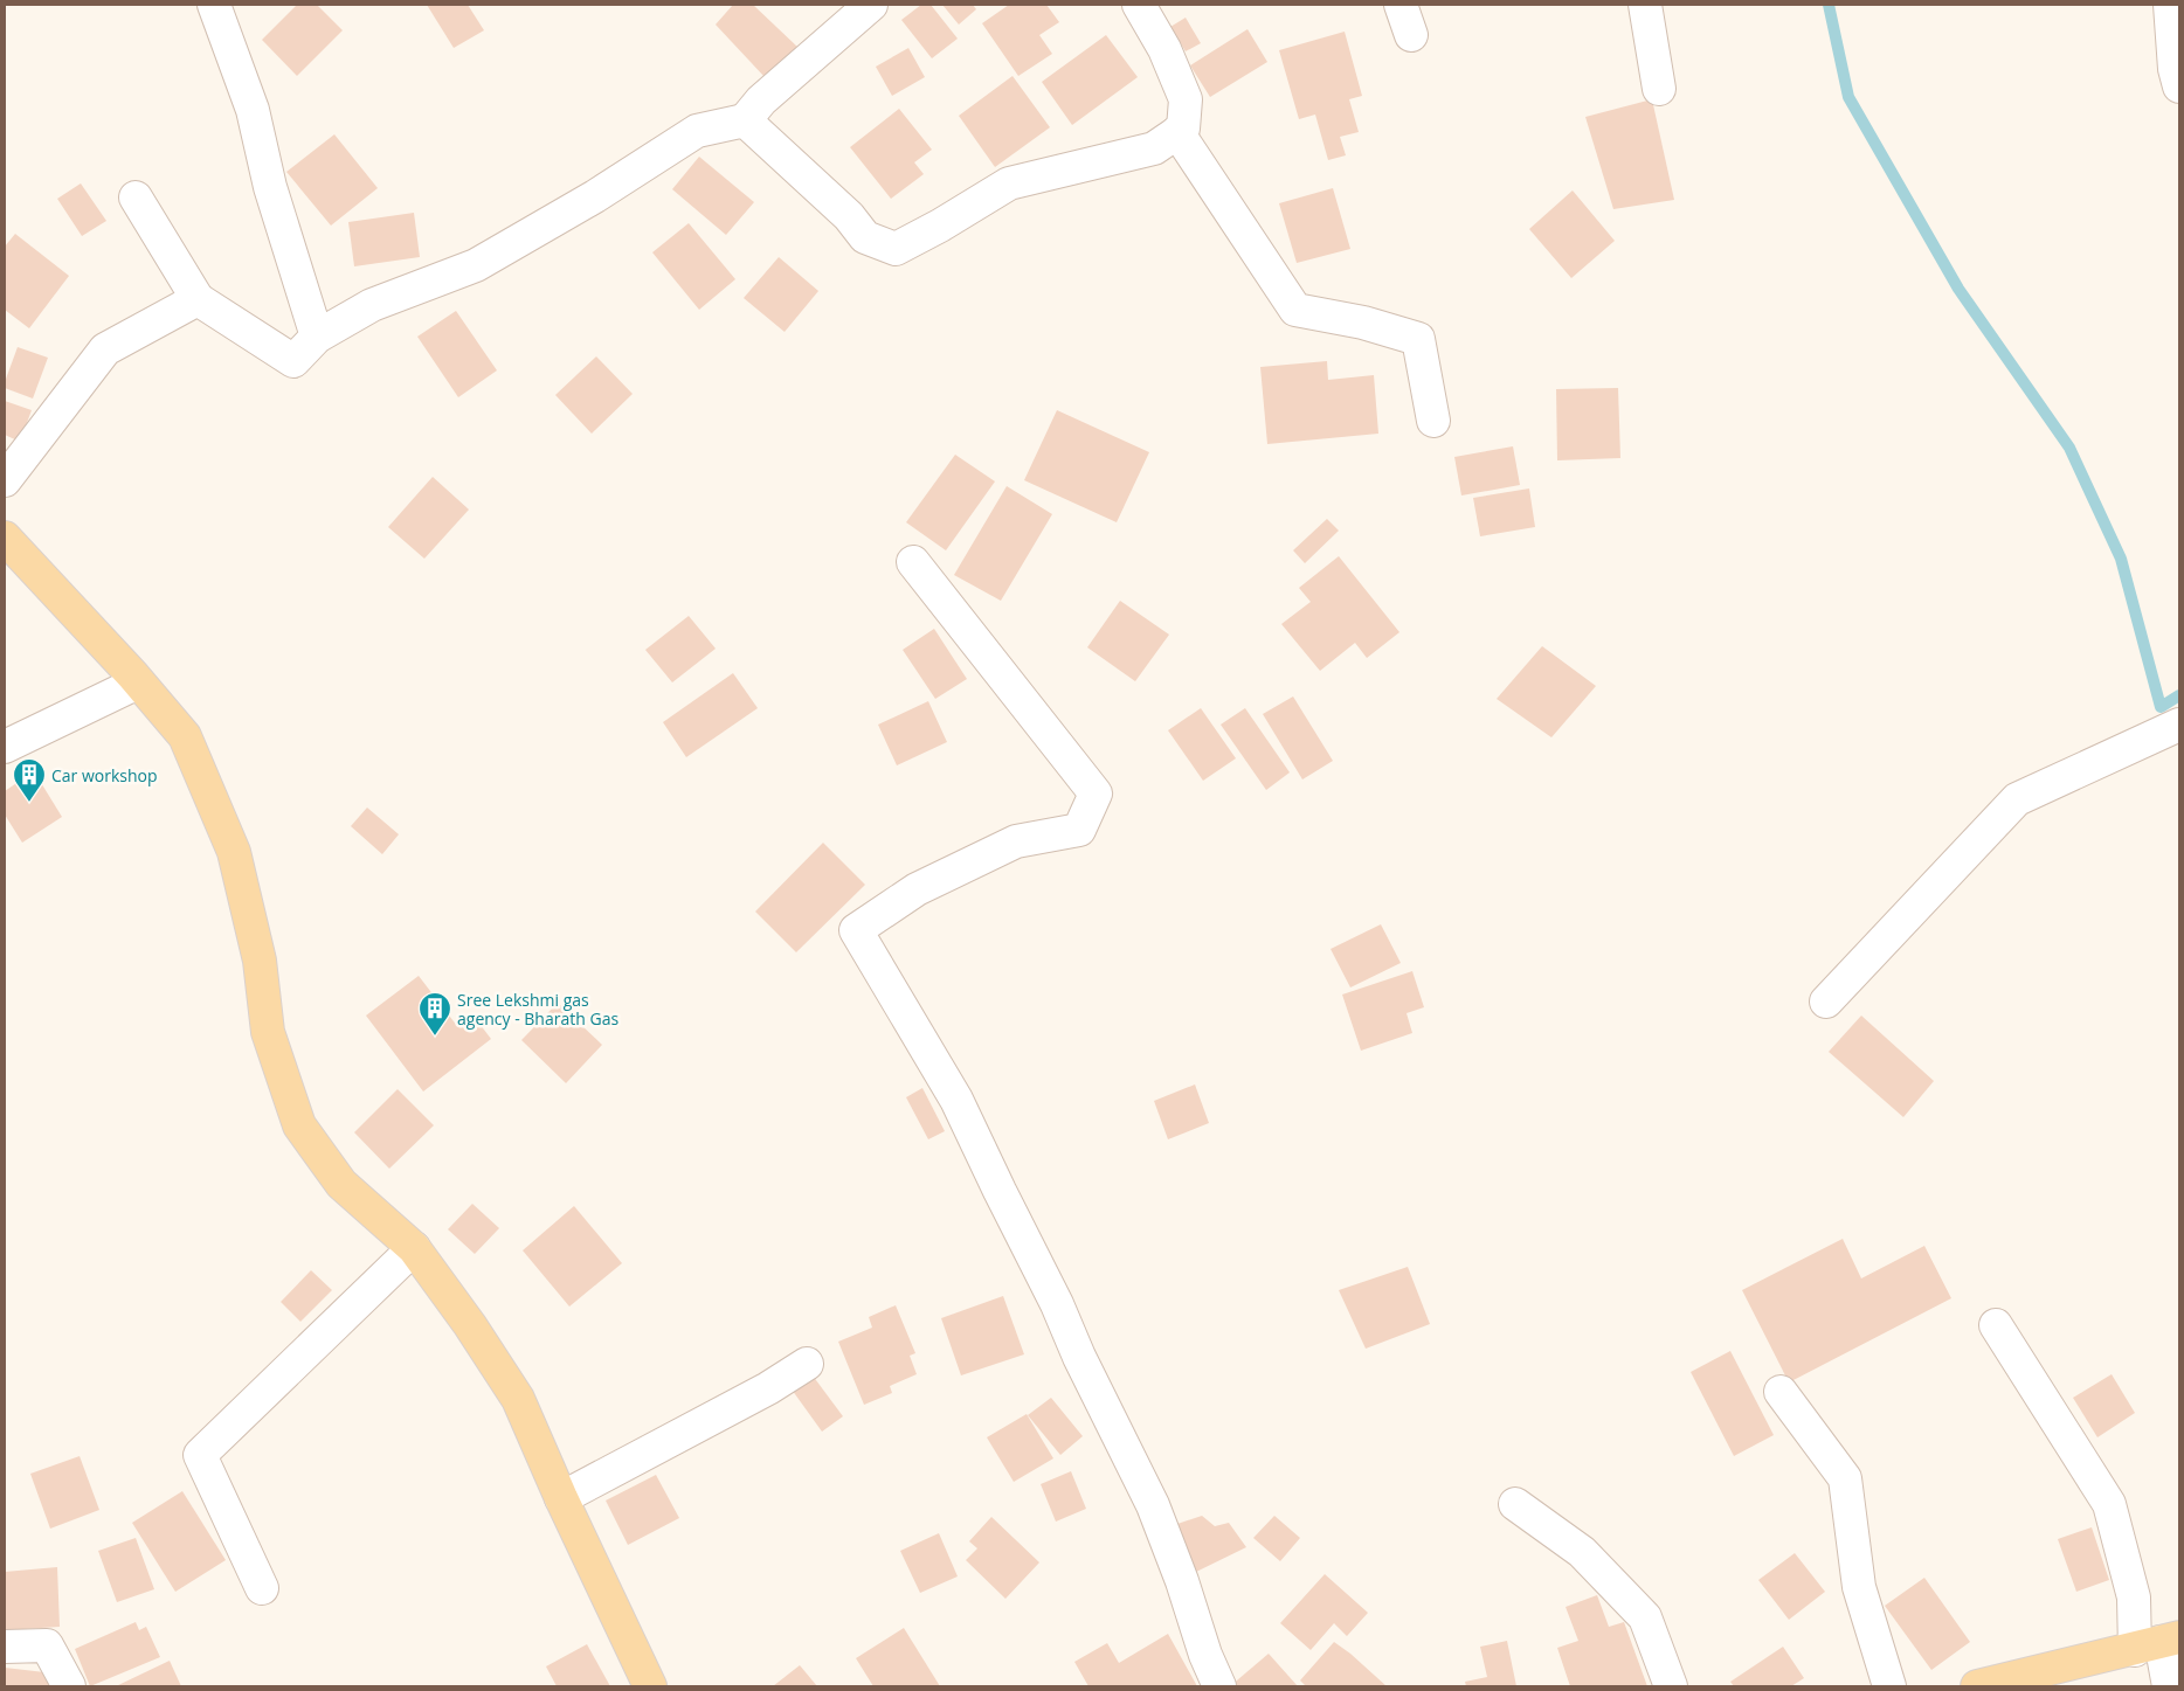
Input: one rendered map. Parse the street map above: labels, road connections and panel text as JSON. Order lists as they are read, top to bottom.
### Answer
{
  "places": {
    "building": ["Car workshop", "Sree Lekshmi gas agency - Bharath Gas"]
  }
}
